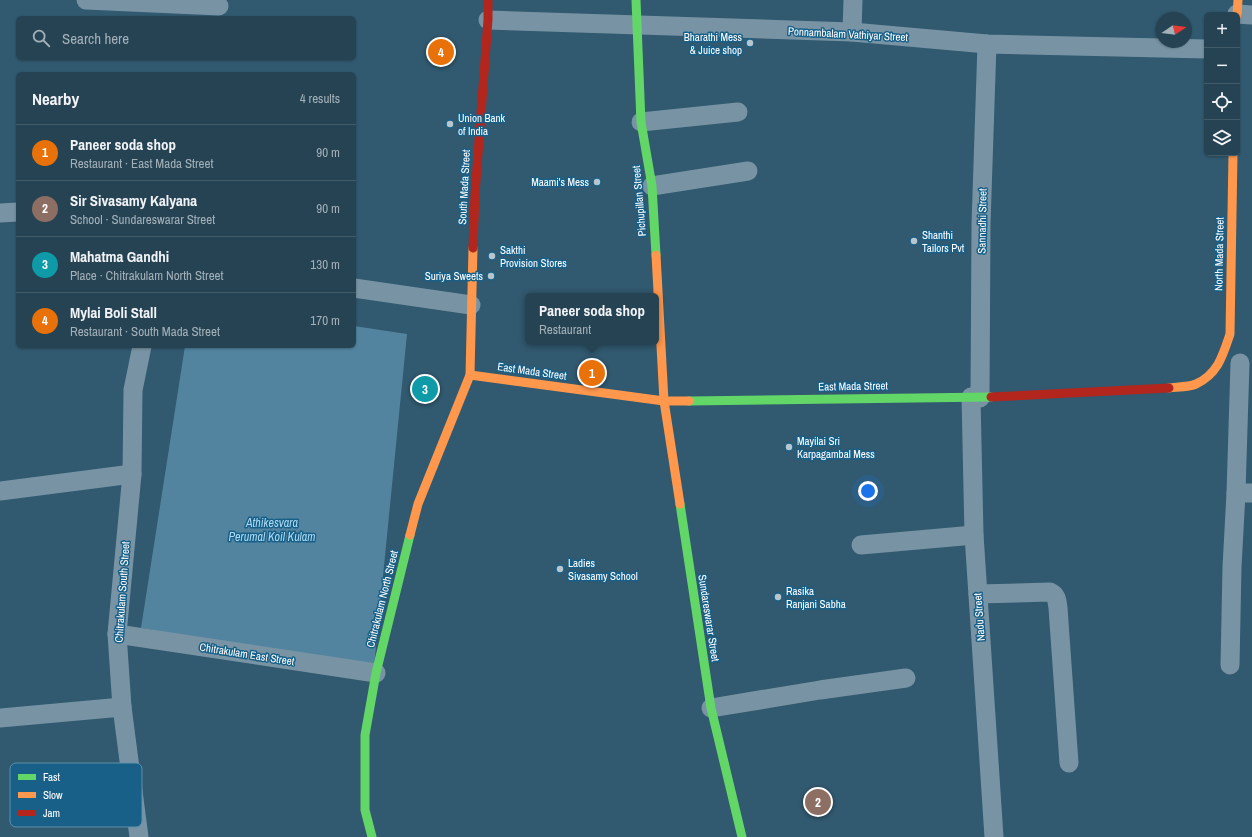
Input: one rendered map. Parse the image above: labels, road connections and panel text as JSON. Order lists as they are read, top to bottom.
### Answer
{
  "streets": {
    "street": [
      "Ponnambalam Vathiyar Street",
      "South Mada Street",
      "Pichupillan Street",
      "Sannadhi Street",
      "North Mada Street",
      "East Mada Street",
      "Chitrakulam South Street",
      "Chitrakulam North Street",
      "Nadu Street",
      "Sundareswarar Street",
      "Chitrakulam East Street"
    ]
  },
  "crossings": [
    ["Ponnambalam Vathiyar Street", "South Mada Street"],
    ["Ponnambalam Vathiyar Street", "Pichupillan Street"],
    ["Ponnambalam Vathiyar Street", "Sannadhi Street"],
    ["South Mada Street", "East Mada Street"],
    ["South Mada Street", "Chitrakulam North Street"],
    ["Pichupillan Street", "East Mada Street"],
    ["Pichupillan Street", "Sundareswarar Street"],
    ["Sannadhi Street", "East Mada Street"],
    ["Sannadhi Street", "Nadu Street"],
    ["North Mada Street", "East Mada Street"],
    ["East Mada Street", "Chitrakulam North Street"],
    ["East Mada Street", "Nadu Street"],
    ["East Mada Street", "Sundareswarar Street"],
    ["Chitrakulam South Street", "Chitrakulam East Street"],
    ["Chitrakulam North Street", "Chitrakulam East Street"]
  ],
  "water": ["Athikesvara Perumal Koil Kulam"],
  "places": [
    "Bharathi Mess & Juice shop",
    "Union Bank of India",
    "Maami's Mess",
    "Shanthi Tailors Pvt",
    "Sakthi Provision Stores",
    "Suriya Sweets",
    "Mayilai Sri Karpagambal Mess",
    "Ladies Sivasamy School",
    "Rasika Ranjani Sabha"
  ],
  "legend": ["Fast", "Slow", "Jam"],
  "north": "right",
  "page": {
    "map_buttons": ["+", "−"],
    "search": "Search here",
    "pins": [
      "4",
      "1",
      "3",
      "2"
    ],
    "heading": ["Nearby", "4 results"],
    "list": [
      {
        "mark": "1",
        "name": "Paneer soda shop",
        "note": "Restaurant · East Mada Street",
        "value": "90 m"
      },
      {
        "mark": "2",
        "name": "Sir Sivasamy Kalyana",
        "note": "School · Sundareswarar Street",
        "value": "90 m"
      },
      {
        "mark": "3",
        "name": "Mahatma Gandhi",
        "note": "Place · Chitrakulam North Street",
        "value": "130 m"
      },
      {
        "mark": "4",
        "name": "Mylai Boli Stall",
        "note": "Restaurant · South Mada Street",
        "value": "170 m"
      }
    ],
    "popup": ["Paneer soda shop", "Restaurant"]
  }
}
